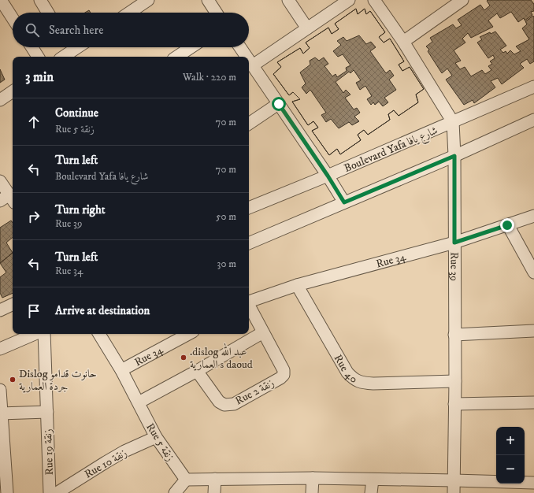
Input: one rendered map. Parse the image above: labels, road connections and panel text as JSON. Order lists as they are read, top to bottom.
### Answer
{
  "streets": {
    "street": [
      "Boulevard Yafa شارع يافا",
      "Rue 34",
      "Rue 39",
      "Rue 40",
      "Rue 2 زنقة",
      "Rue 5 زنقة",
      "Rue 19 زنقة",
      "Rue 10 زنقة"
    ]
  },
  "crossings": [
    ["Boulevard Yafa شارع يافا", "Rue 39"],
    ["Rue 34", "Rue 39"],
    ["Rue 34", "Rue 40"],
    ["Rue 34", "Rue 5 زنقة"],
    ["Rue 39", "Rue 40"],
    ["Rue 5 زنقة", "Rue 10 زنقة"],
    ["Rue 19 زنقة", "Rue 10 زنقة"]
  ],
  "places": [".dislog عبد الله العمارية s daoud", "Dislog حانوت قدامو جردة العمارية"],
  "page": {
    "search": "Search here",
    "heading": ["3 min", "Walk · 220 m"],
    "list": [
      ["Continue", "Rue 5 زنقة", "70 m"],
      ["Turn left", "Boulevard Yafa شارع يافا", "70 m"],
      ["Turn right", "Rue 39", "50 m"],
      ["Turn left", "Rue 34", "30 m"],
      "Arrive at destination"
    ],
    "map_buttons": ["+", "−"]
  }
}
